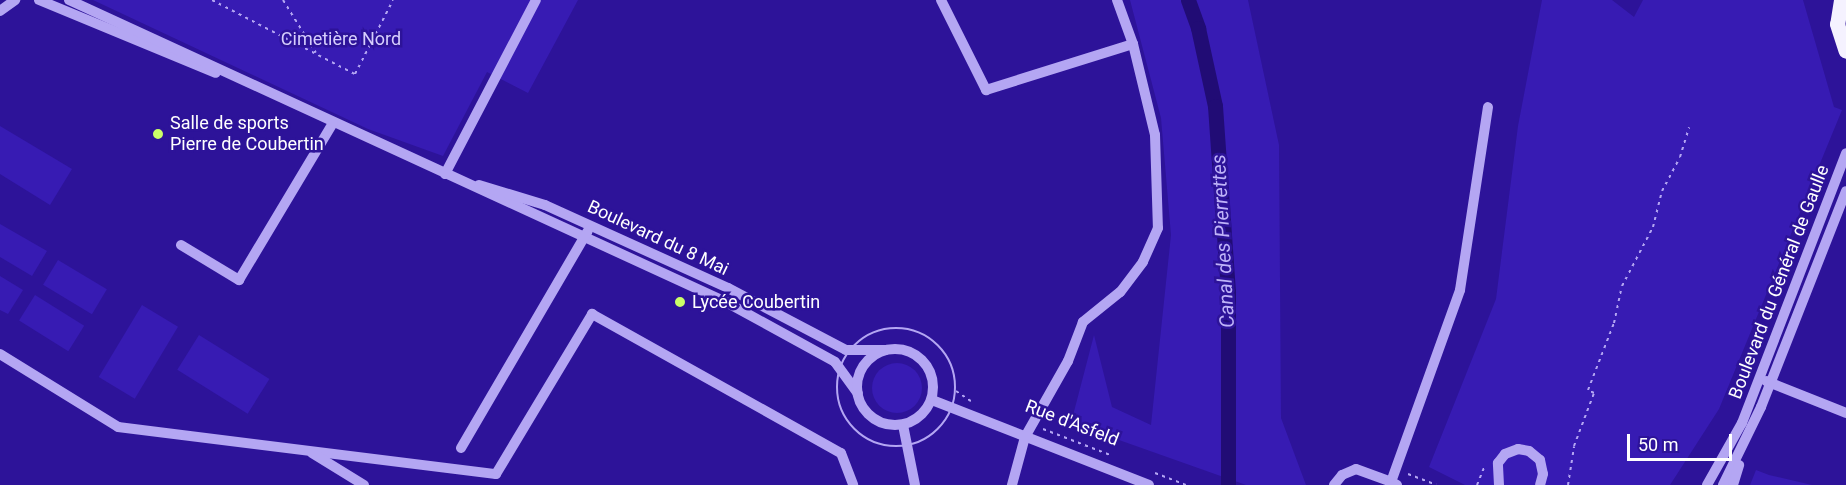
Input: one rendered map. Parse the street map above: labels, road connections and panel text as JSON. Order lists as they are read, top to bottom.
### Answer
{
  "streets": {
    "street": ["Boulevard du 8 Mai", "Boulevard du Général de Gaulle", "Rue d'Asfeld"]
  },
  "crossings": [
    ["Boulevard du 8 Mai", "Rue d'Asfeld"]
  ],
  "water": ["Canal des Pierrettes"],
  "parks": ["Cimetière Nord"],
  "places": ["Salle de sports Pierre de Coubertin", "Lycée Coubertin"],
  "scale_bar": "50 m"
}
